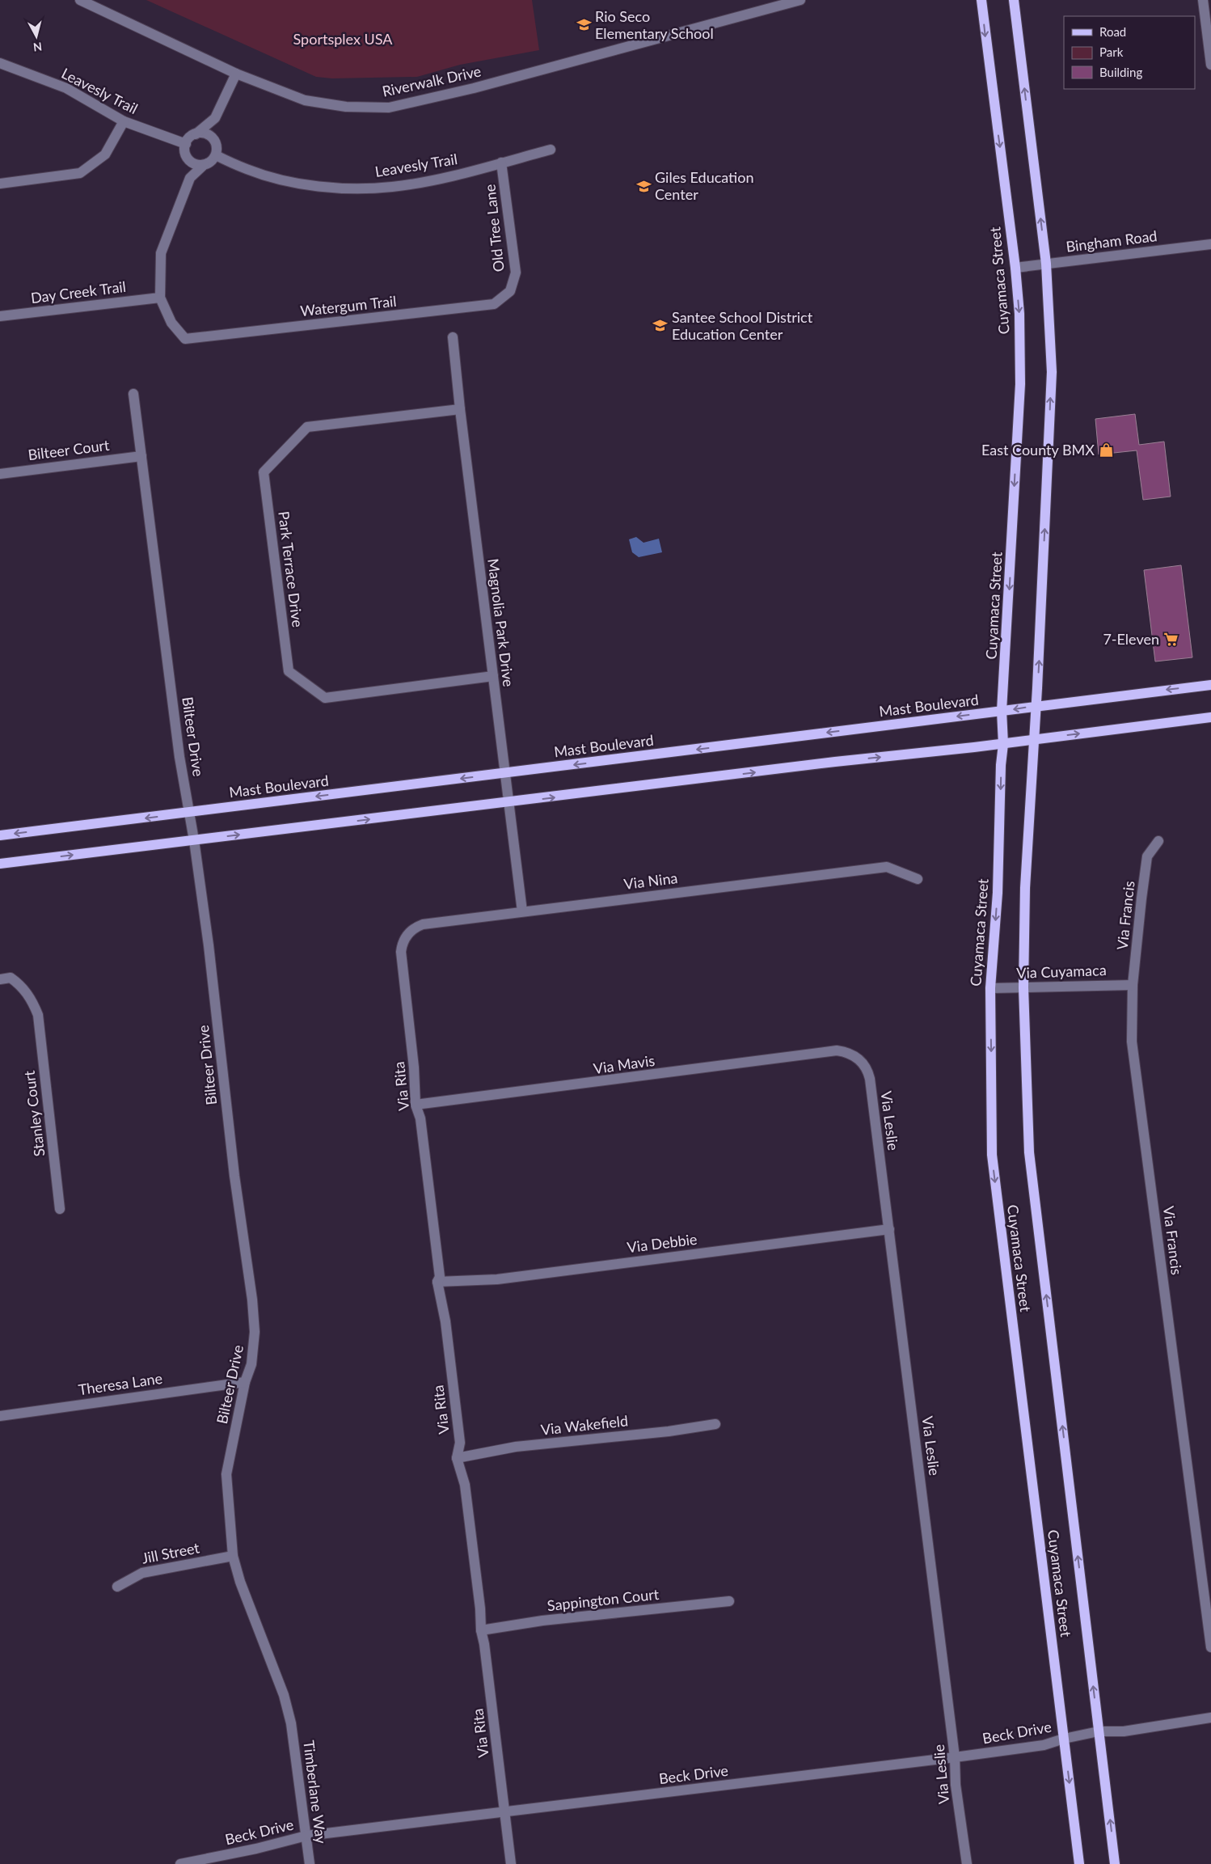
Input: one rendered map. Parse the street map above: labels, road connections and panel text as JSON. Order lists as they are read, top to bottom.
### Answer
{
  "streets": {
    "main road": ["Cuyamaca Street", "Mast Boulevard"],
    "street": [
      "Riverwalk Drive",
      "Leavesly Trail",
      "Old Tree Lane",
      "Bingham Road",
      "Day Creek Trail",
      "Watergum Trail",
      "Bilteer Court",
      "Park Terrace Drive",
      "Magnolia Park Drive",
      "Bilteer Drive",
      "Via Nina",
      "Via Francis",
      "Via Cuyamaca",
      "Via Mavis",
      "Via Rita",
      "Stanley Court",
      "Via Leslie",
      "Via Debbie",
      "Theresa Lane",
      "Via Wakefield",
      "Jill Street",
      "Sappington Court",
      "Beck Drive",
      "Timberlane Way"
    ]
  },
  "crossings": [
    ["Leavesly Trail", "Old Tree Lane"],
    ["Old Tree Lane", "Watergum Trail"],
    ["Bingham Road", "Cuyamaca Street"],
    ["Cuyamaca Street", "Mast Boulevard"],
    ["Cuyamaca Street", "Via Cuyamaca"],
    ["Cuyamaca Street", "Beck Drive"],
    ["Day Creek Trail", "Watergum Trail"],
    ["Bilteer Court", "Bilteer Drive"],
    ["Park Terrace Drive", "Magnolia Park Drive"],
    ["Magnolia Park Drive", "Mast Boulevard"],
    ["Magnolia Park Drive", "Via Nina"],
    ["Mast Boulevard", "Bilteer Drive"],
    ["Bilteer Drive", "Theresa Lane"],
    ["Bilteer Drive", "Jill Street"],
    ["Bilteer Drive", "Timberlane Way"],
    ["Via Nina", "Via Rita"],
    ["Via Francis", "Via Cuyamaca"],
    ["Via Mavis", "Via Rita"],
    ["Via Mavis", "Via Leslie"],
    ["Via Rita", "Via Debbie"],
    ["Via Rita", "Via Wakefield"],
    ["Via Rita", "Sappington Court"],
    ["Via Rita", "Beck Drive"],
    ["Via Leslie", "Via Debbie"],
    ["Via Leslie", "Beck Drive"],
    ["Beck Drive", "Timberlane Way"]
  ],
  "parks": ["Sportsplex USA"],
  "places": {
    "school or university": ["Rio Seco Elementary School", "Giles Education Center", "Santee School District Education Center"],
    "shop": ["East County BMX"],
    "supermarket": ["7-Eleven"]
  },
  "legend": ["Road", "Park", "Building"],
  "north": "bottom"
}
